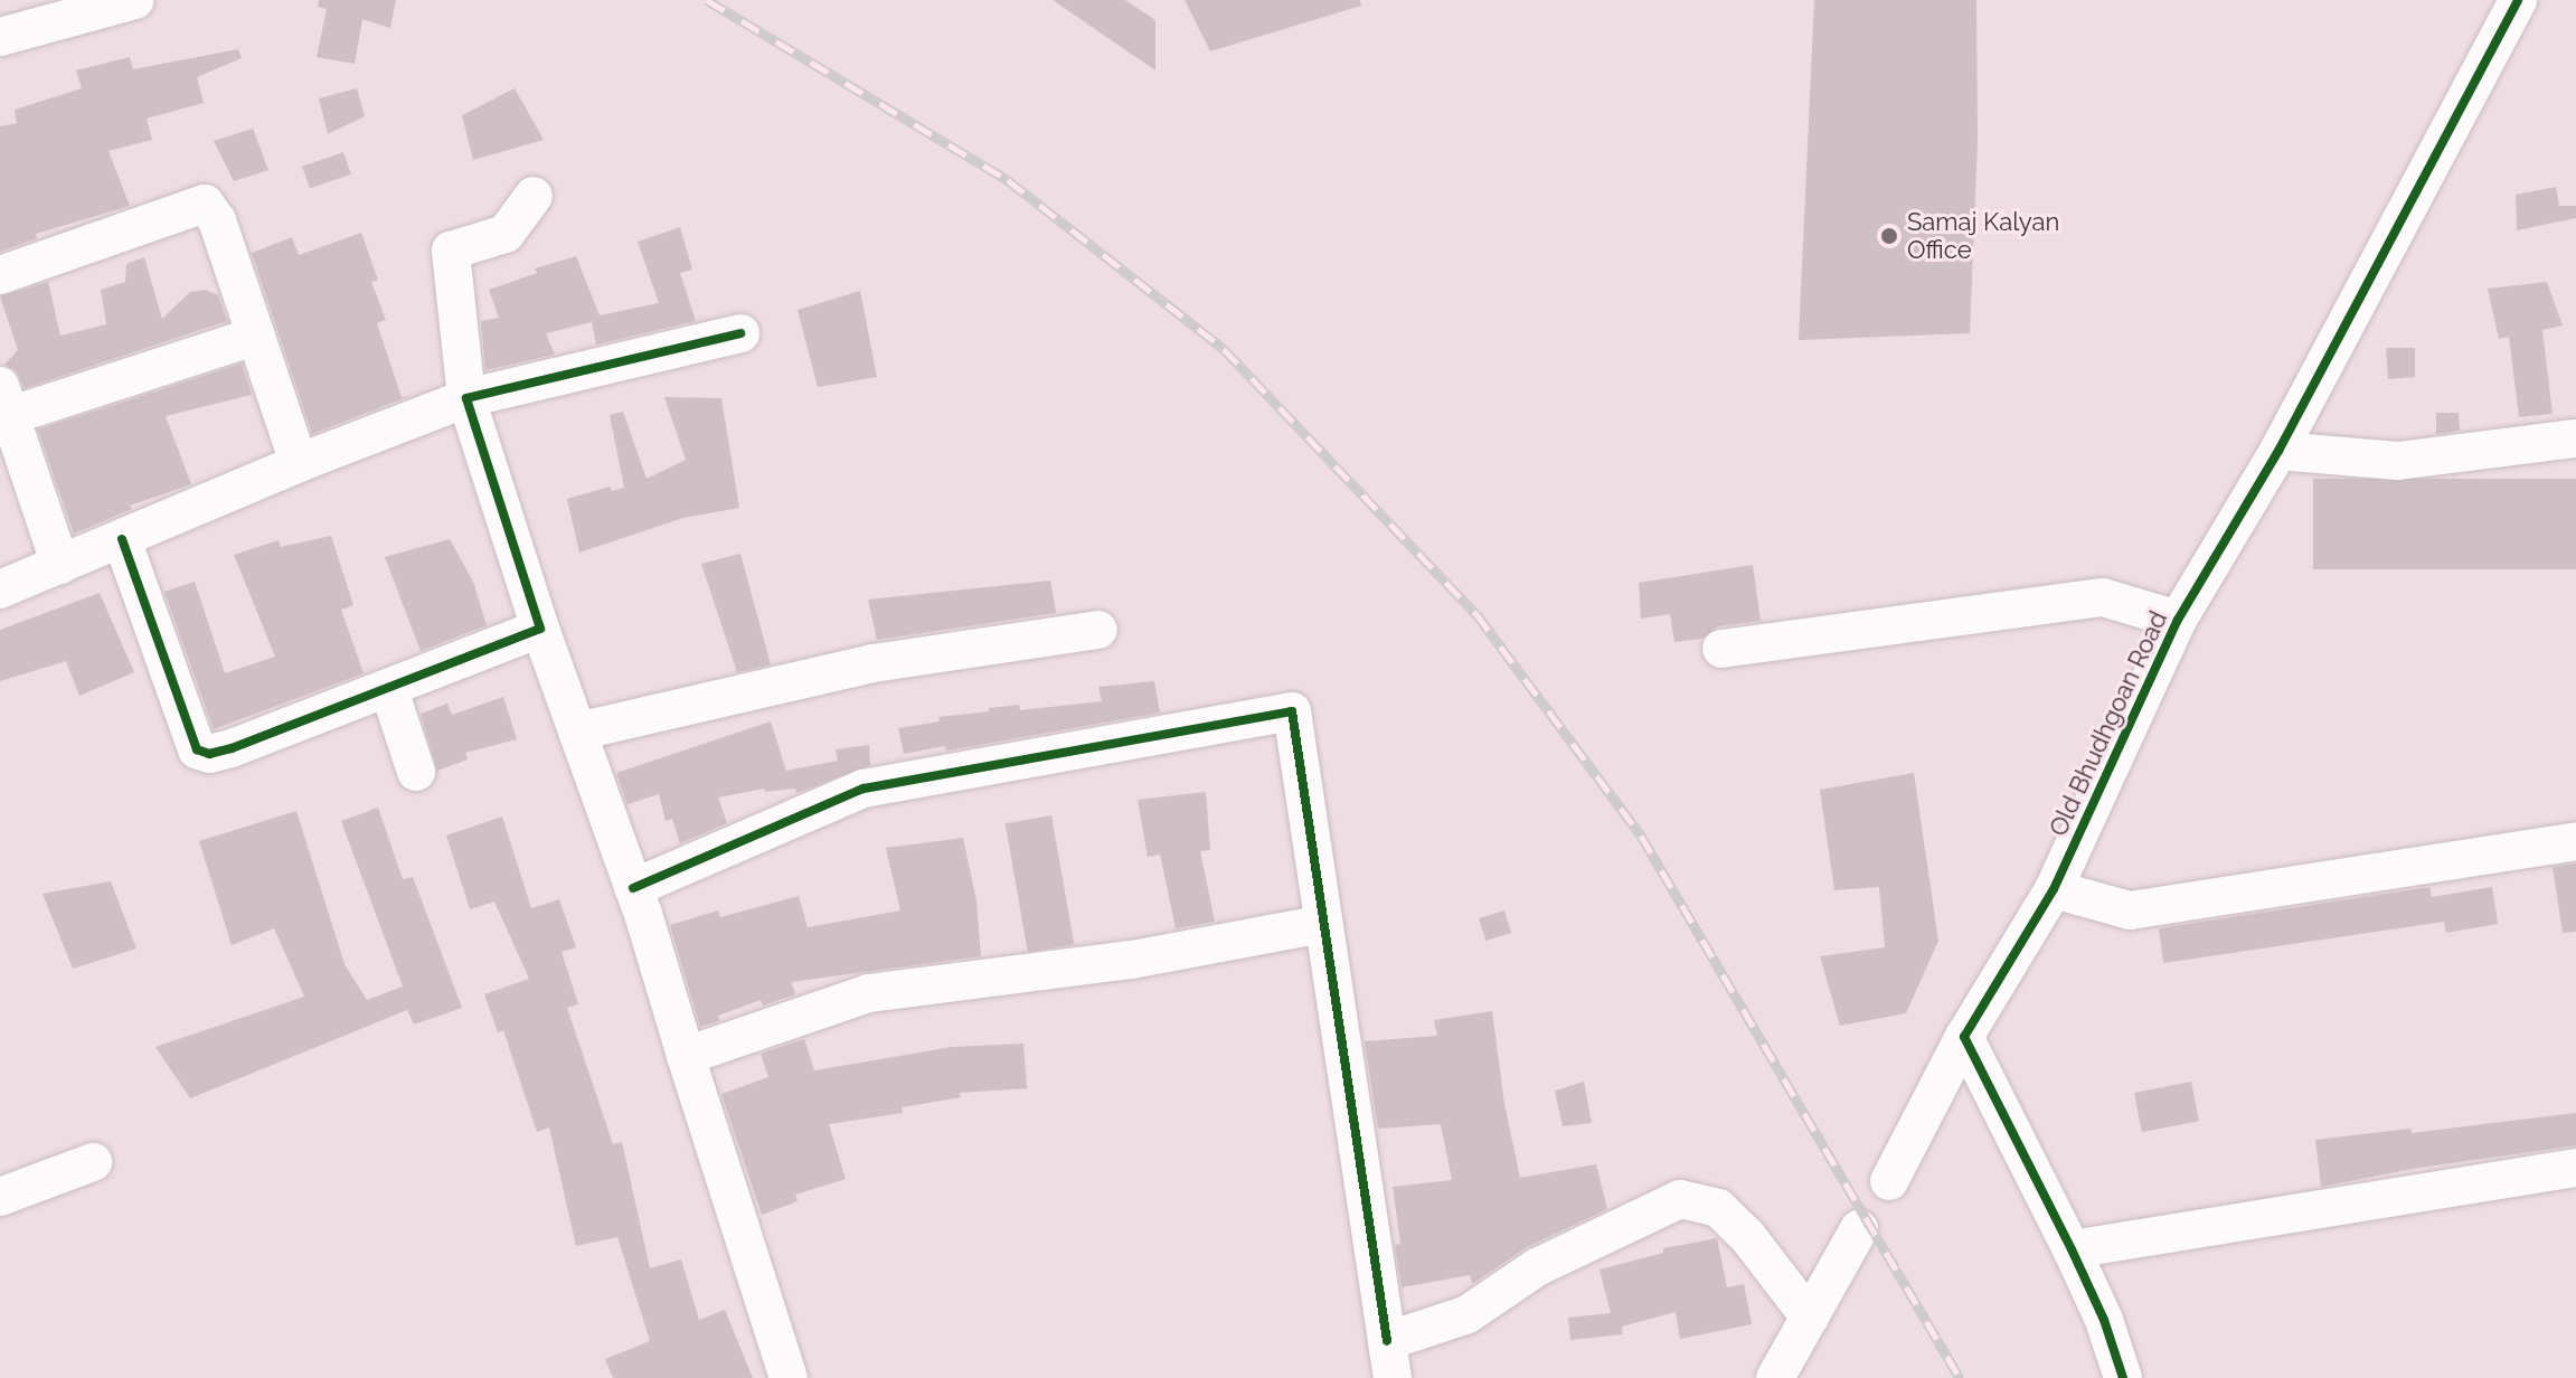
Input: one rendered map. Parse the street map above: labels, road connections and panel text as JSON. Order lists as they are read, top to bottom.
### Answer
{
  "streets": {
    "street": ["Old Bhudhgoan Road"]
  },
  "places": ["Samaj Kalyan Office"]
}
